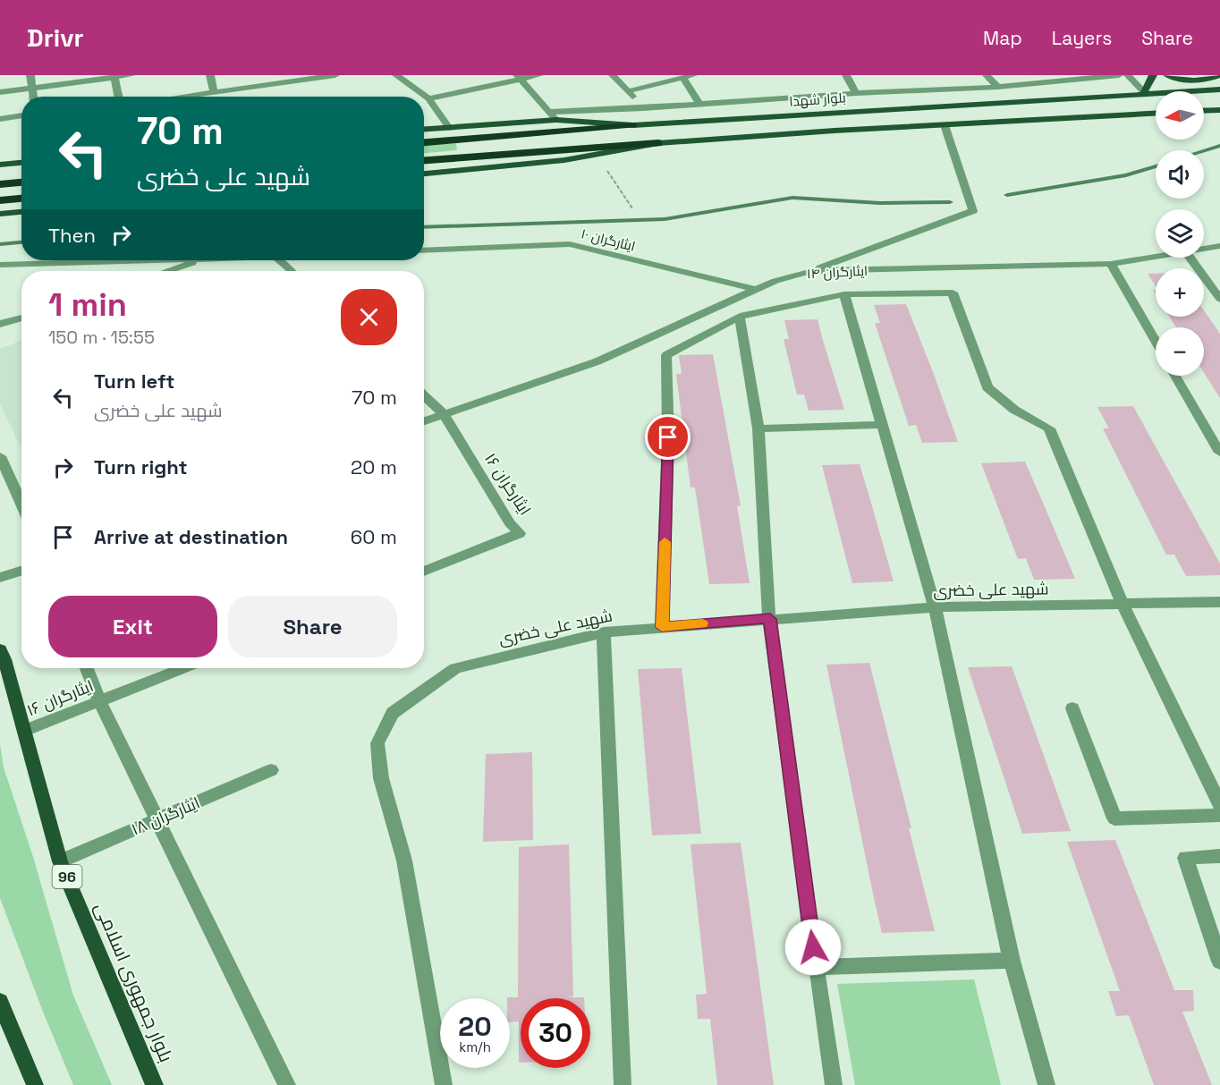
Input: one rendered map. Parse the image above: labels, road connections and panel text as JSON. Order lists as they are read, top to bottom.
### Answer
{
  "streets": {
    "main road": ["بلوار شهدا", "96", "بلوار جمهوری اسلامی"],
    "street": [
      "ایثارگران ۱۰",
      "ایثارگران ۱۴",
      "ایثارگران ۱۶",
      "شهید علی خضری",
      "ایثارگران ۱۸"
    ]
  },
  "crossings": [
    ["ایثارگران ۱۰", "ایثارگران ۱۴"],
    ["ایثارگران ۱۴", "ایثارگران ۱۶"],
    ["ایثارگران ۱۶", "بلوار جمهوری اسلامی"],
    ["ایثارگران ۱۸", "بلوار جمهوری اسلامی"]
  ],
  "north": "left",
  "page": {
    "header": "Drivr",
    "nav": ["Map", "Layers", "Share"],
    "map_buttons": ["+", "−"],
    "turn": ["70 m", "شهید علی خضری"],
    "then": "Then",
    "heading": ["1 min", "150 m · 15:55"],
    "list": [
      {
        "name": "Turn left",
        "note": "شهید علی خضری",
        "value": "70 m"
      },
      {
        "name": "Turn right",
        "value": "20 m"
      },
      {
        "name": "Arrive at destination",
        "value": "60 m"
      }
    ],
    "buttons": ["Exit", "Share"],
    "speed": "20 km/h",
    "limit": "30"
  }
}
